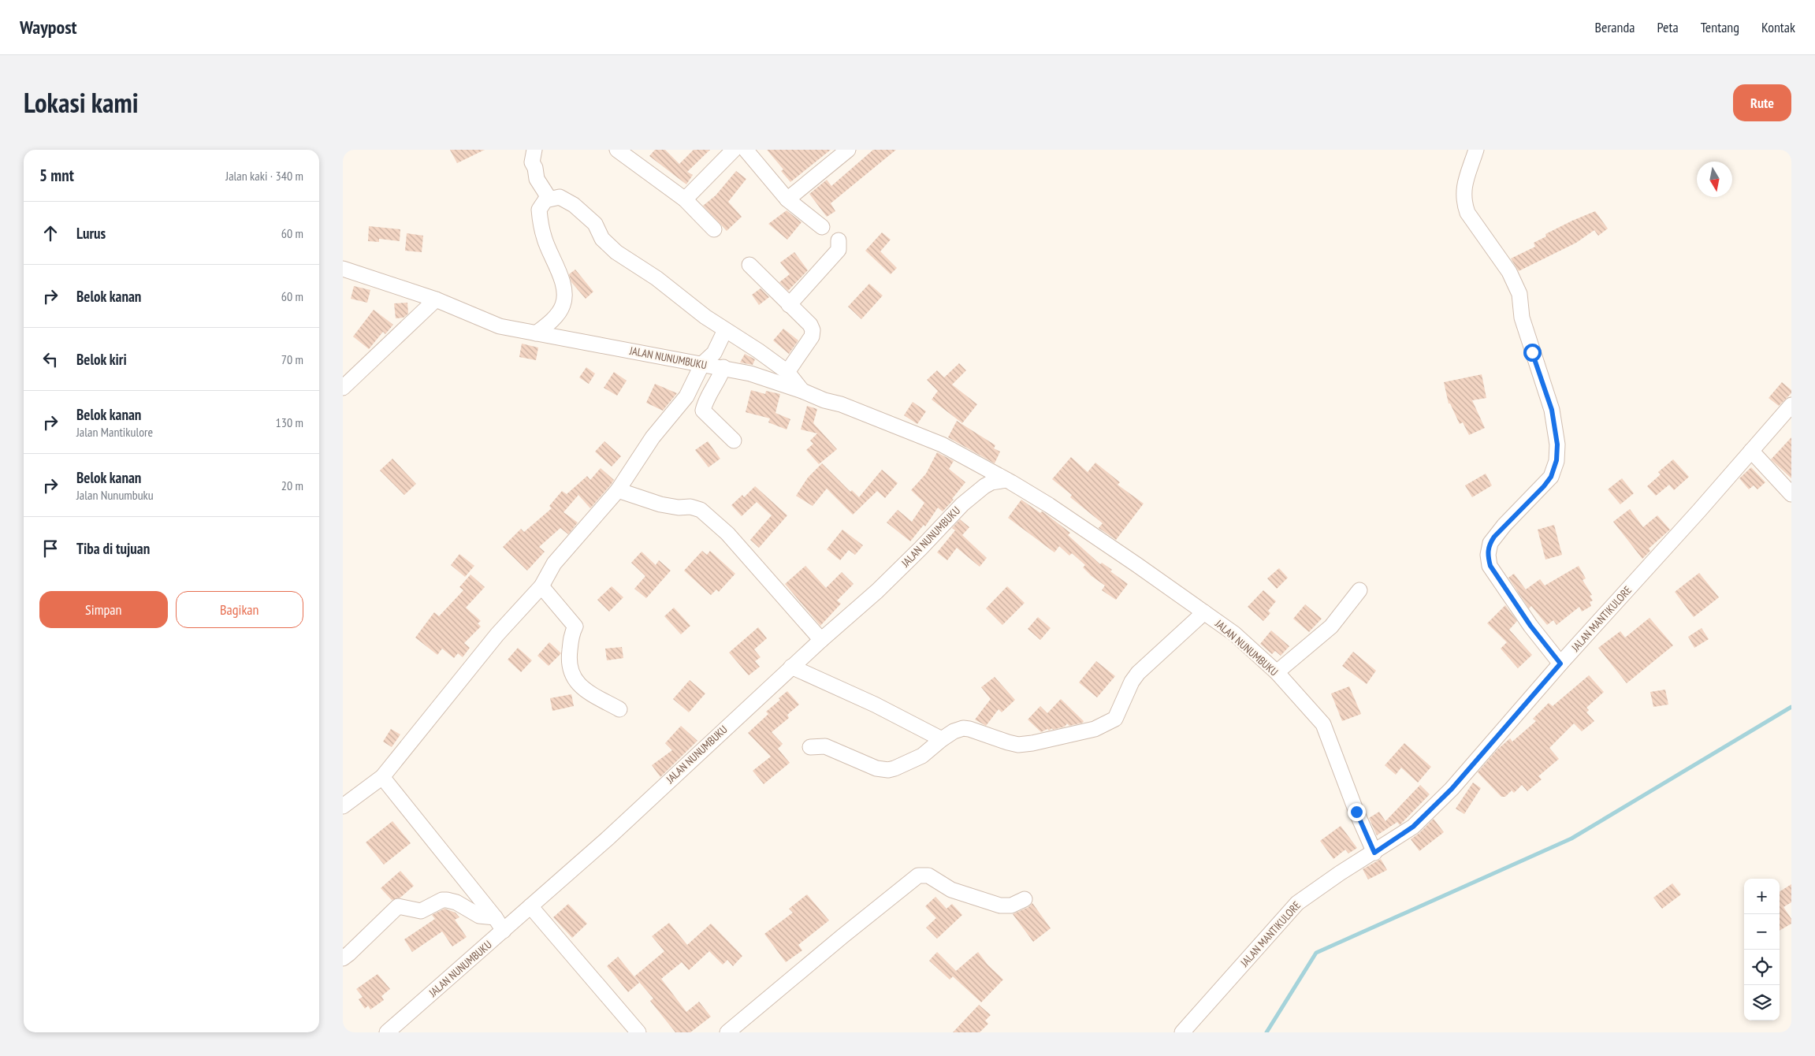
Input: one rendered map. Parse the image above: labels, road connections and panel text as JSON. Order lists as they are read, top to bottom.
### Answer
{
  "streets": {
    "street": ["JALAN NUNUMBUKU", "JALAN MANTIKULORE"]
  },
  "crossings": [
    ["JALAN NUNUMBUKU", "JALAN MANTIKULORE"]
  ],
  "north": "bottom",
  "page": {
    "header": "Waypost",
    "nav": [
      "Beranda",
      "Peta",
      "Tentang",
      "Kontak"
    ],
    "title": "Lokasi kami",
    "buttons": [
      "Rute",
      ["Simpan", "Bagikan"]
    ],
    "heading": ["5 mnt", "Jalan kaki · 340 m"],
    "list": [
      ["Lurus", "60 m"],
      ["Belok kanan", "60 m"],
      ["Belok kiri", "70 m"],
      ["Belok kanan", "Jalan Mantikulore", "130 m"],
      ["Belok kanan", "Jalan Nunumbuku", "20 m"],
      "Tiba di tujuan"
    ],
    "map_buttons": ["+", "−"]
  }
}
